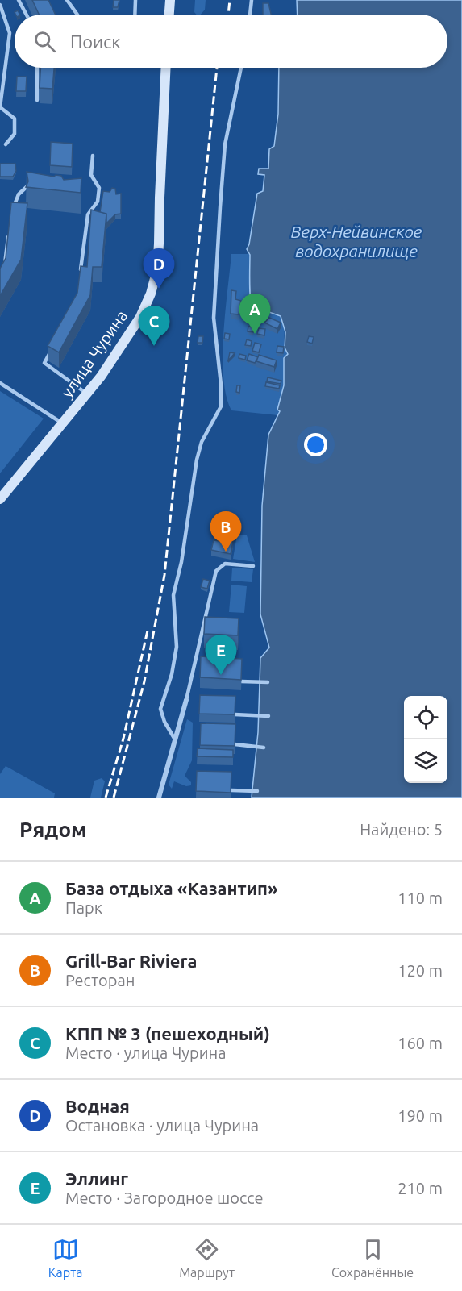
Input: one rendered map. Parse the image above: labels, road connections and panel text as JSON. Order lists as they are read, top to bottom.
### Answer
{
  "streets": {
    "street": ["улица Чурина"]
  },
  "water": ["Верх-Нейвинское водохранилище"],
  "page": {
    "search": "Поиск",
    "pins": [
      "D",
      "A",
      "C",
      "B",
      "E"
    ],
    "heading": ["Рядом", "Найдено: 5"],
    "list": [
      {
        "mark": "A",
        "name": "База отдыха «Казантип»",
        "note": "Парк",
        "value": "110 m"
      },
      {
        "mark": "B",
        "name": "Grill-Bar Riviera",
        "note": "Ресторан",
        "value": "120 m"
      },
      {
        "mark": "C",
        "name": "КПП № 3 (пешеходный)",
        "note": "Место · улица Чурина",
        "value": "160 m"
      },
      {
        "mark": "D",
        "name": "Водная",
        "note": "Остановка · улица Чурина",
        "value": "190 m"
      },
      {
        "mark": "E",
        "name": "Эллинг",
        "note": "Место · Загородное шоссе",
        "value": "210 m"
      }
    ],
    "nav": ["Карта", "Маршрут", "Сохранённые"]
  }
}
